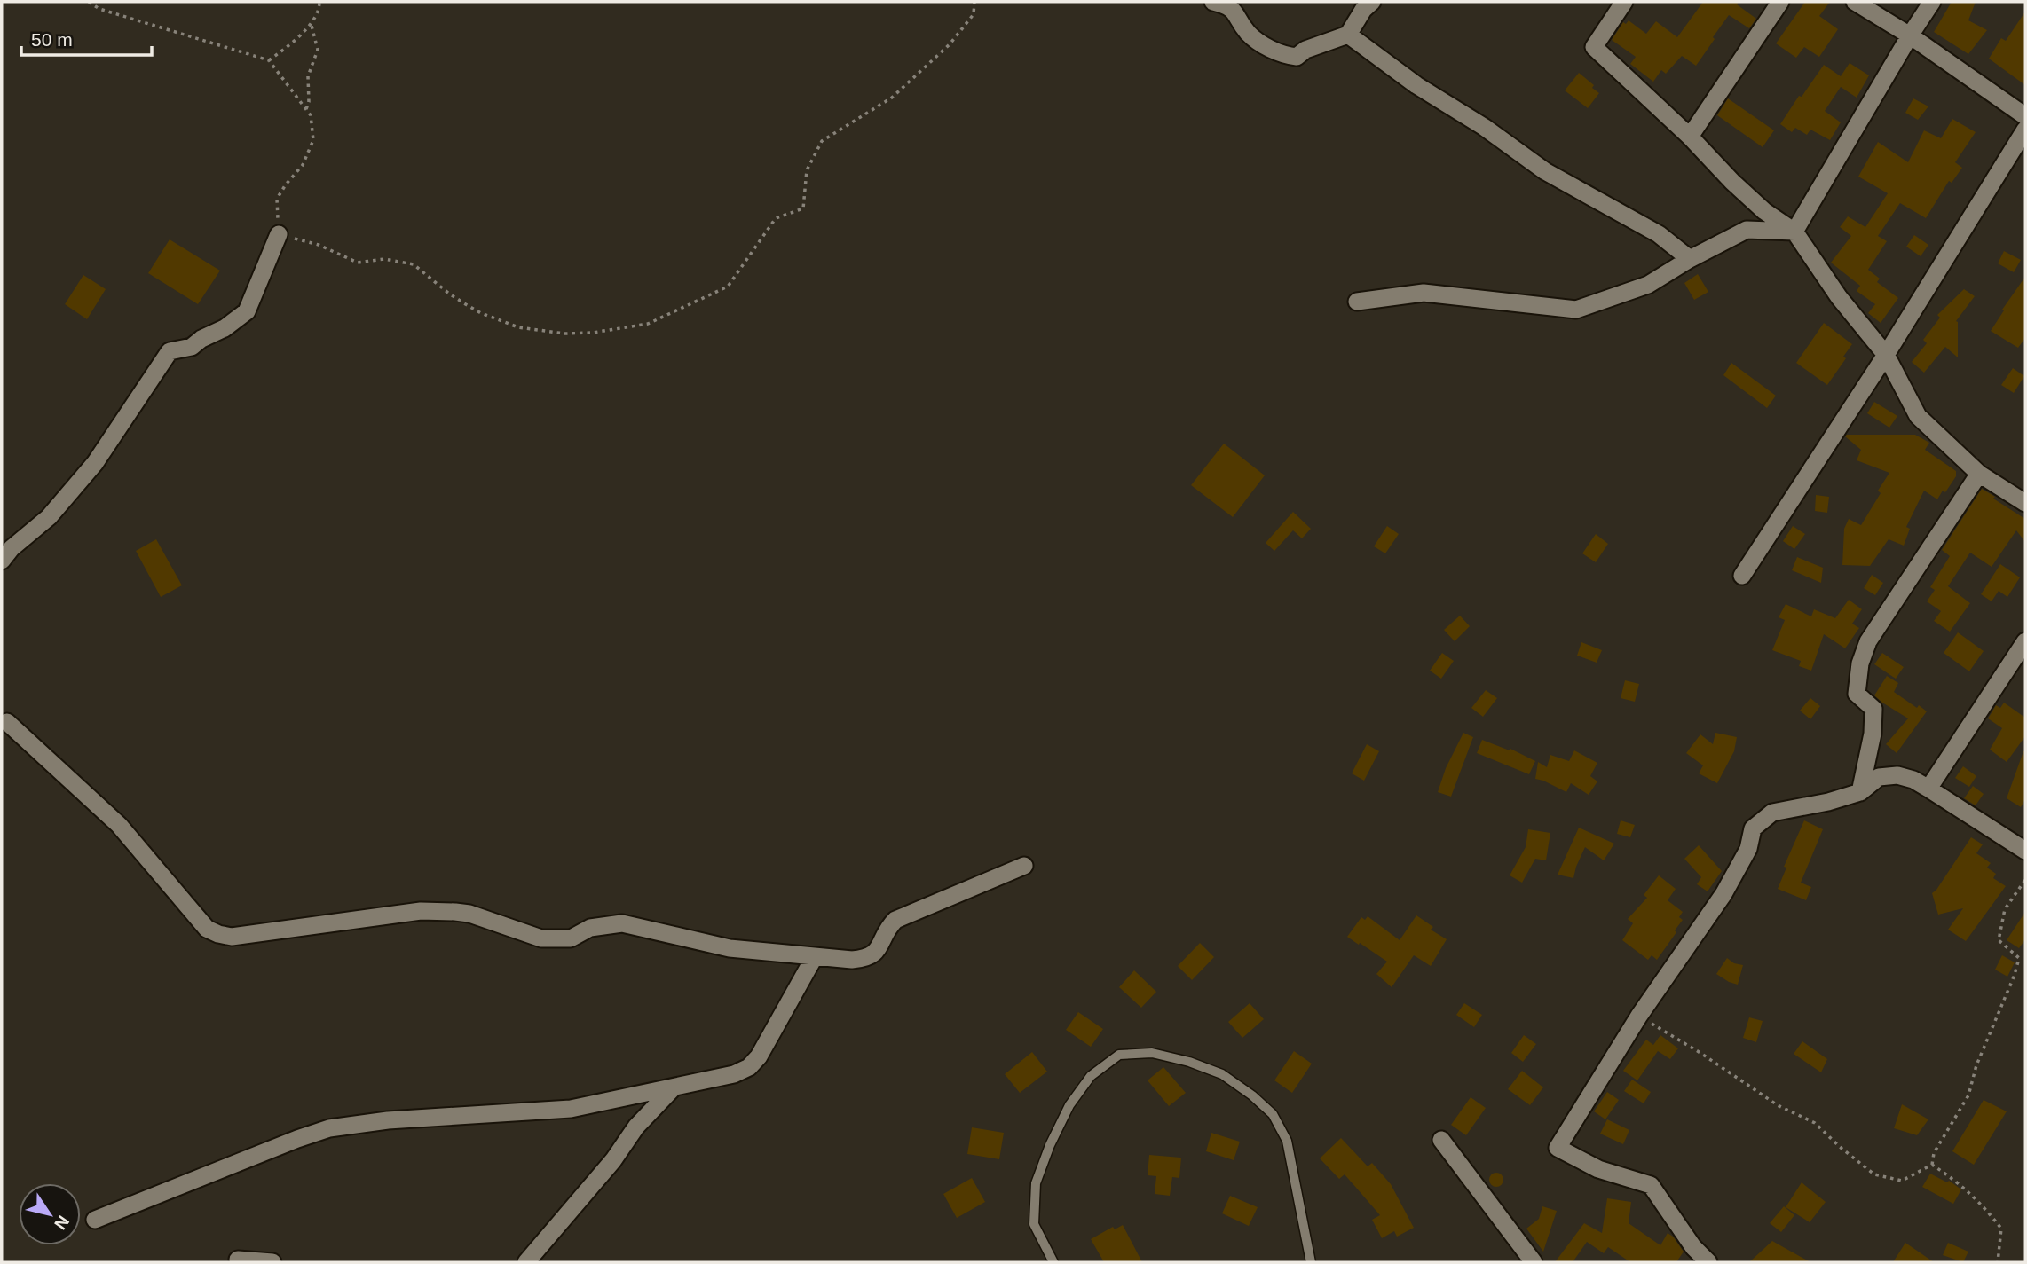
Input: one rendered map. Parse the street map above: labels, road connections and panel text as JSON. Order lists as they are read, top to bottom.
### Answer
{
  "scale_bar": "50 m",
  "north": "bottom right"
}
